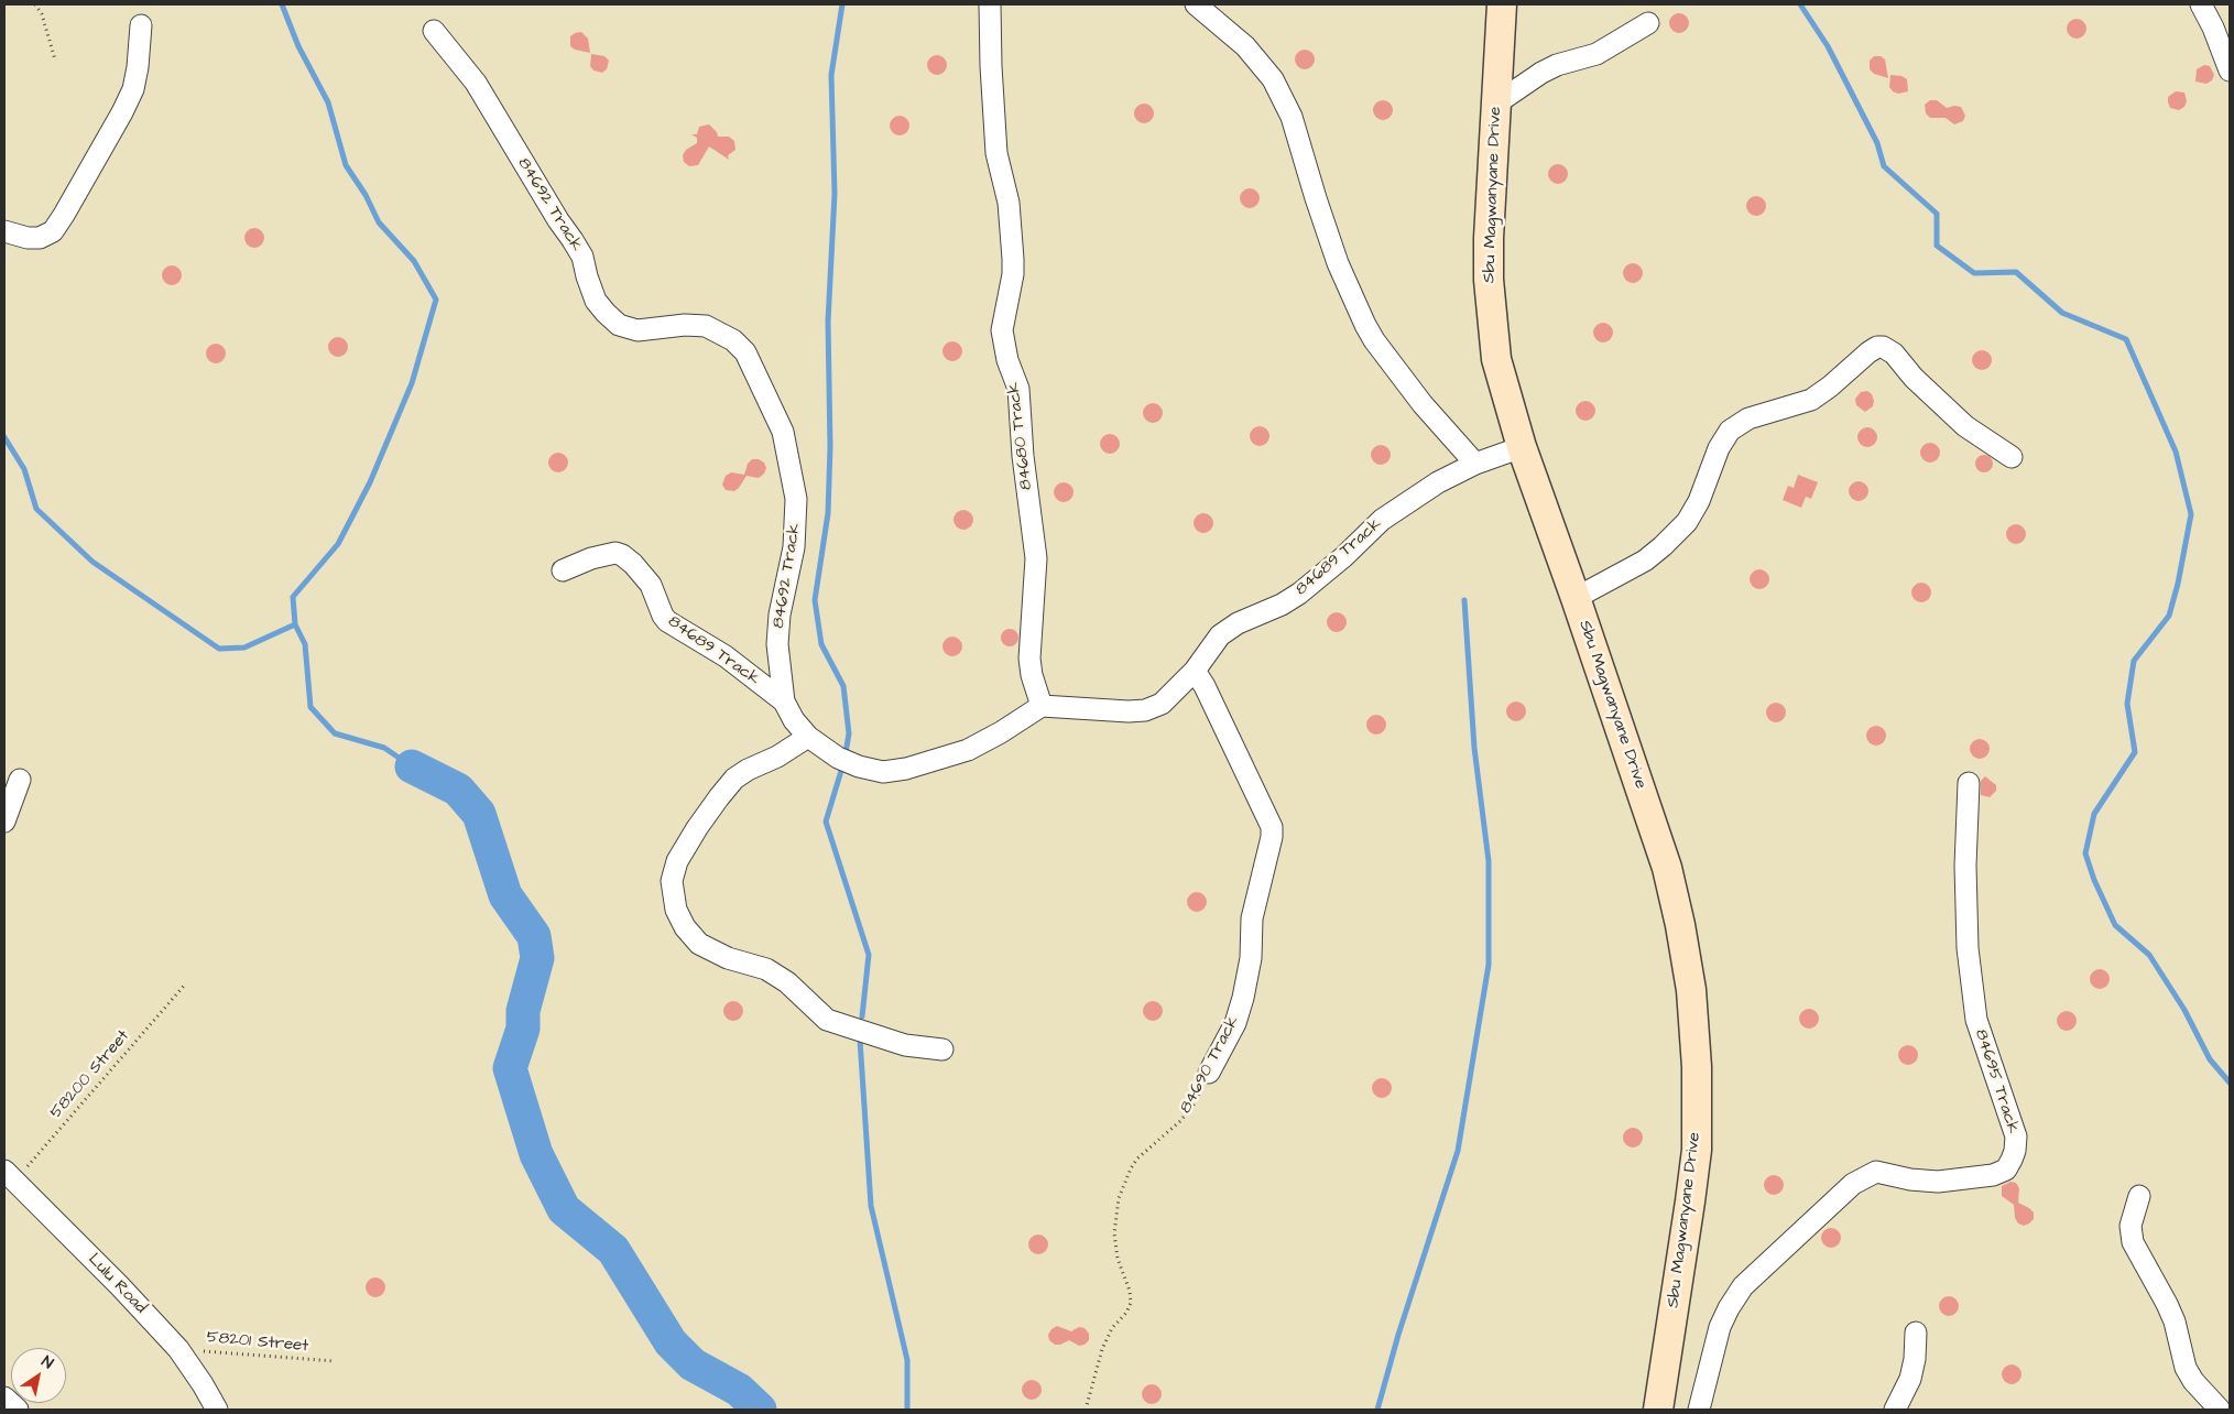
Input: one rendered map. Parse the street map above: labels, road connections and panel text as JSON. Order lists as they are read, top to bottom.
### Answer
{
  "streets": {
    "main road": ["Sbu Magwanyane Drive"],
    "street": [
      "84692 Track",
      "84680 Track",
      "84689 Track",
      "84690 Track",
      "84695 Track",
      "Lulu Road"
    ],
    "path": ["58200 Street", "58201 Street"]
  },
  "crossings": [
    ["Sbu Magwanyane Drive", "84689 Track"],
    ["84692 Track", "84689 Track"],
    ["84680 Track", "84689 Track"],
    ["84689 Track", "84690 Track"],
    ["58200 Street", "Lulu Road"],
    ["Lulu Road", "58201 Street"]
  ],
  "north": "top right"
}
